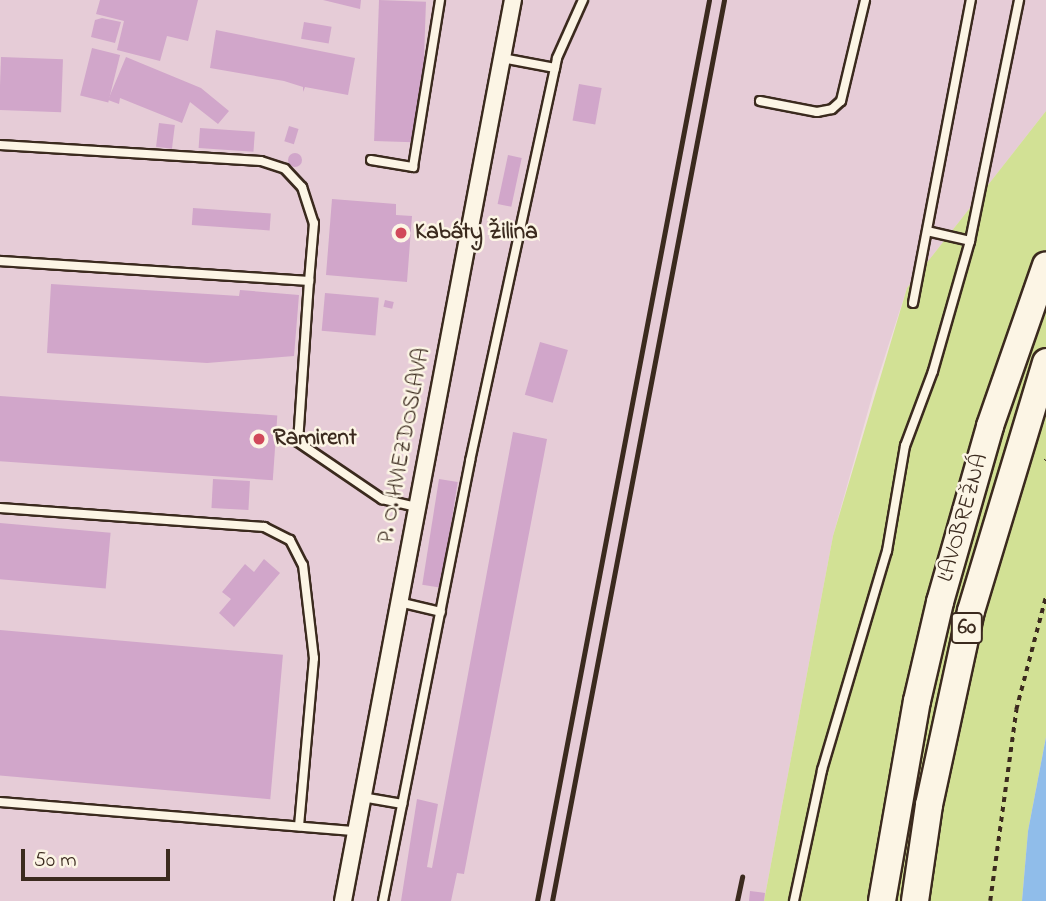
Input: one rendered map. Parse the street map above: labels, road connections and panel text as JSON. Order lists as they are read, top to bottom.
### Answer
{
  "streets": {
    "main road": ["ĽAVOBREŽNÁ", "60"],
    "street": ["P. O. HVIEZDOSLAVA"]
  },
  "places": ["Kabáty Žilina", "Ramirent"],
  "scale_bar": "50 m"
}
